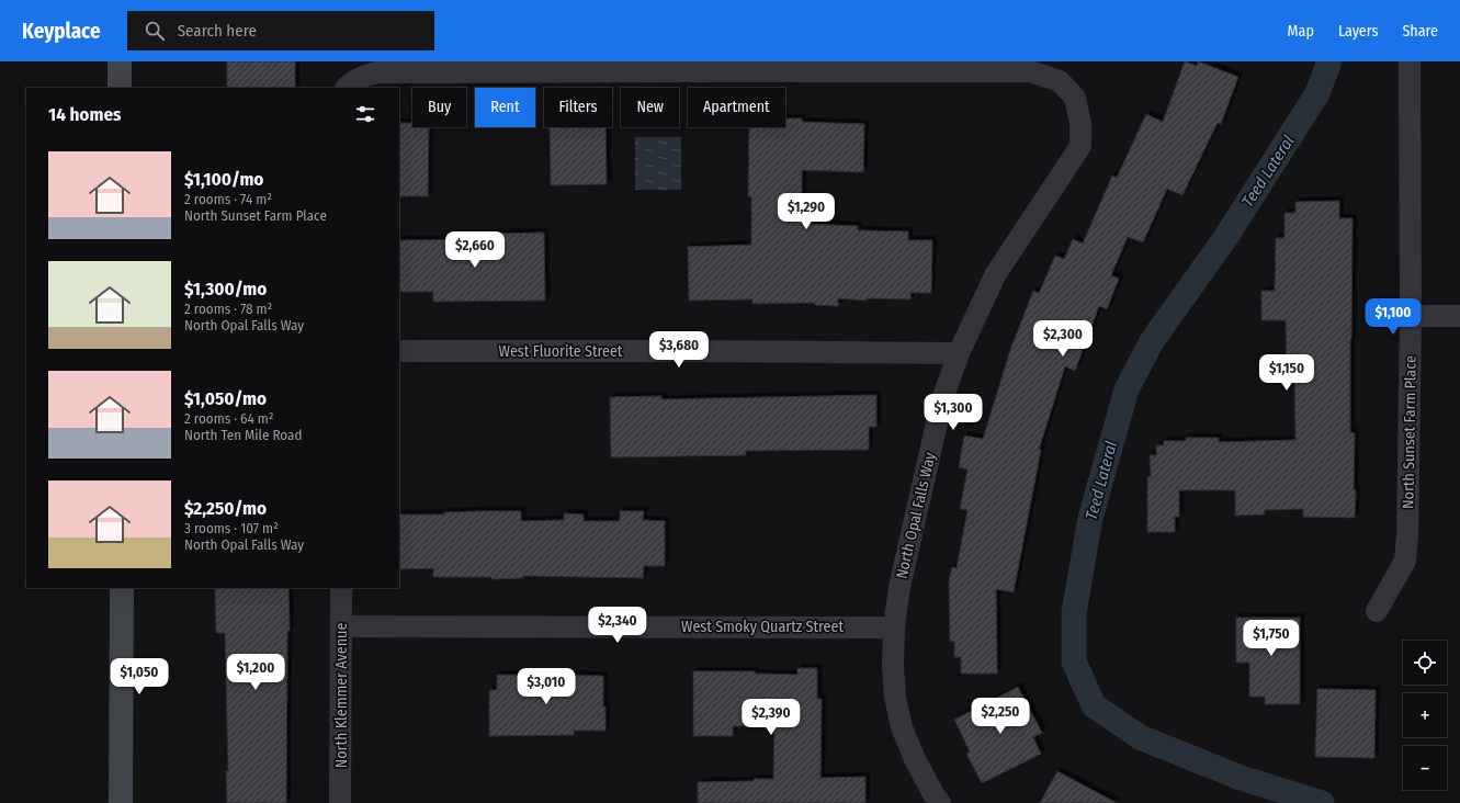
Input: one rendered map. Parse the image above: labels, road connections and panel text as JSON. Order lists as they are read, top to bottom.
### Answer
{
  "streets": {
    "street": [
      "West Fluorite Street",
      "North Sunset Farm Place",
      "North Opal Falls Way",
      "West Smoky Quartz Street",
      "North Klemmer Avenue"
    ]
  },
  "crossings": [
    ["West Fluorite Street", "North Opal Falls Way"],
    ["North Opal Falls Way", "West Smoky Quartz Street"],
    ["West Smoky Quartz Street", "North Klemmer Avenue"]
  ],
  "water": ["Teed Lateral"],
  "page": {
    "header": "Keyplace",
    "search": "Search here",
    "nav": ["Map", "Layers", "Share"],
    "chip": [
      "Buy",
      "Rent",
      "Filters",
      "New",
      "Apartment"
    ],
    "heading": "14 homes",
    "list": [
      {
        "name": "$1,100/mo",
        "note": "2 rooms · 74 m² · North Sunset Farm Place"
      },
      {
        "name": "$1,300/mo",
        "note": "2 rooms · 78 m² · North Opal Falls Way"
      },
      {
        "name": "$1,050/mo",
        "note": "2 rooms · 64 m² · North Ten Mile Road"
      },
      {
        "name": "$2,250/mo",
        "note": "3 rooms · 107 m² · North Opal Falls Way"
      }
    ],
    "price": [
      "$1,290",
      "$2,660",
      "$1,100",
      "$2,300",
      "$3,680",
      "$1,150",
      "$1,300",
      "$2,340",
      "$1,750",
      "$1,200",
      "$1,050",
      "$3,010",
      "$2,250",
      "$2,390"
    ],
    "map_buttons": ["+", "−"]
  }
}
